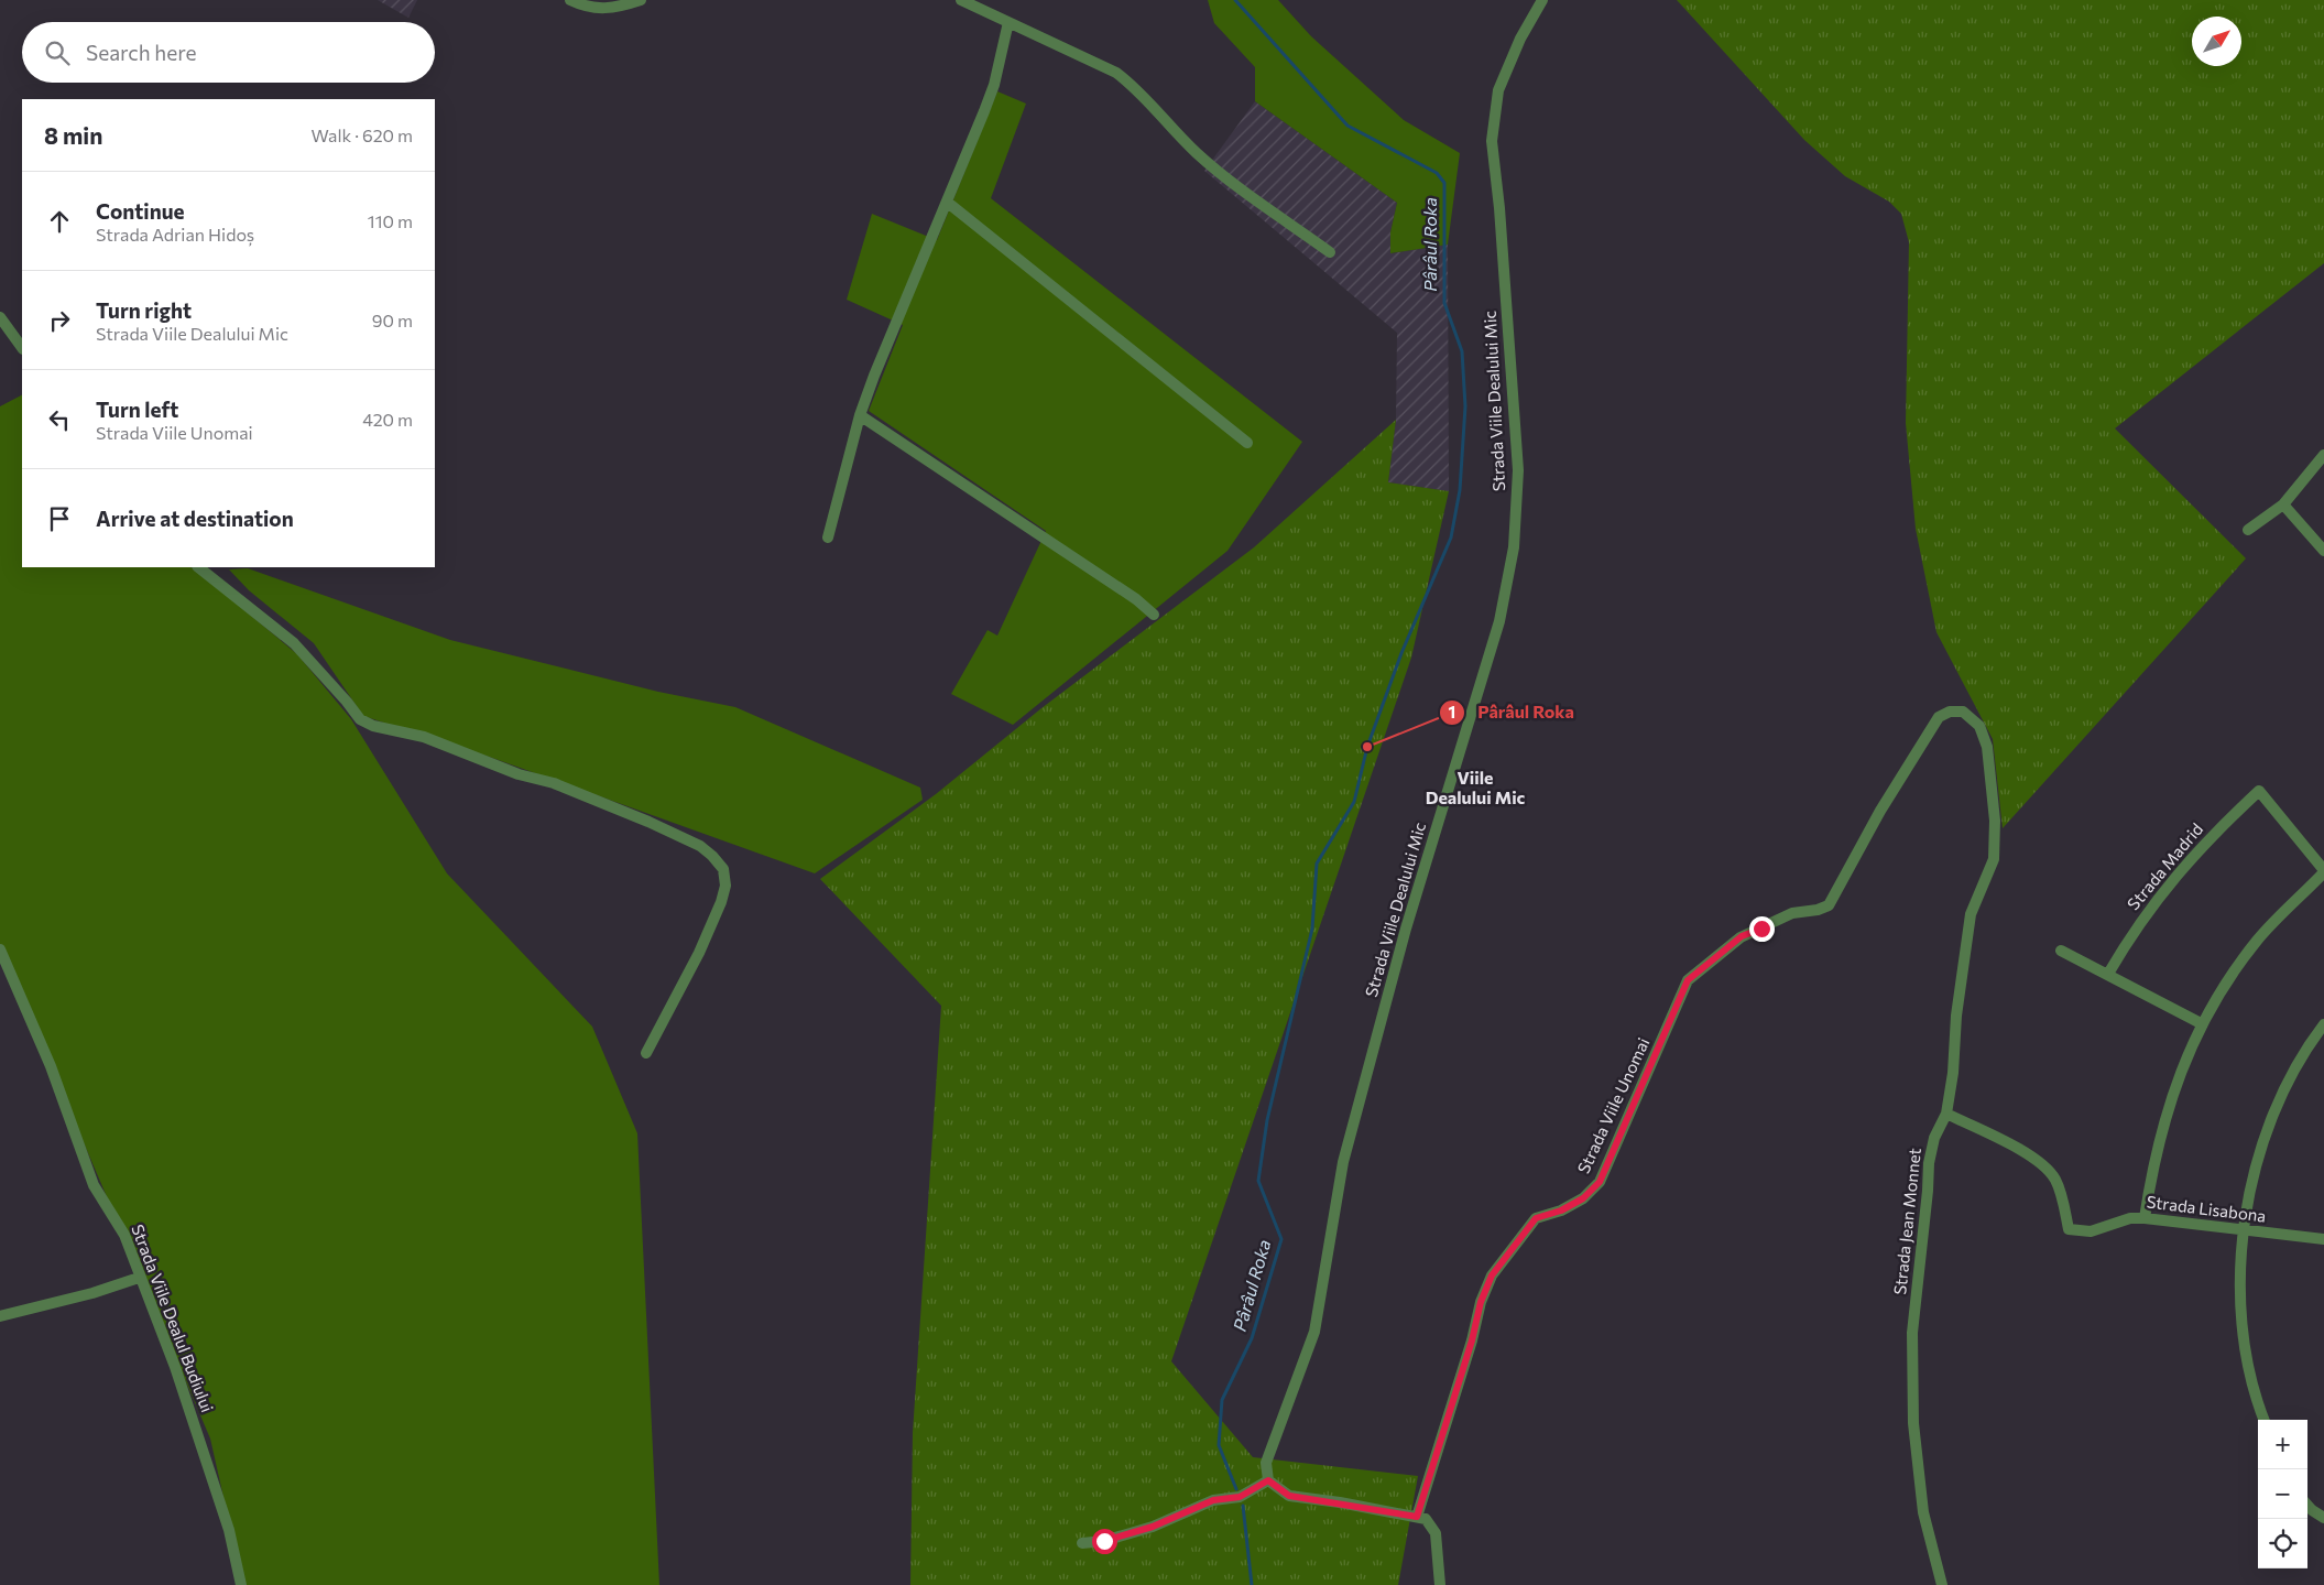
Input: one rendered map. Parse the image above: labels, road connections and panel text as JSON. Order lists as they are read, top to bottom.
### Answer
{
  "streets": {
    "street": [
      "Strada Viile Dealului Mic",
      "Strada Madrid",
      "Strada Viile Unomai",
      "Strada Lisabona",
      "Strada Jean Monnet",
      "Strada Viile Dealul Budiului"
    ]
  },
  "crossings": [
    ["Strada Viile Unomai", "Strada Jean Monnet"],
    ["Strada Lisabona", "Strada Jean Monnet"]
  ],
  "districts": ["Viile Dealului Mic"],
  "water": ["Pârâul Roka"],
  "places": ["Pârâul Roka"],
  "north": "top right",
  "page": {
    "search": "Search here",
    "heading": ["8 min", "Walk · 620 m"],
    "list": [
      ["Continue", "Strada Adrian Hidoș", "110 m"],
      ["Turn right", "Strada Viile Dealului Mic", "90 m"],
      ["Turn left", "Strada Viile Unomai", "420 m"],
      "Arrive at destination"
    ],
    "map_buttons": ["+", "−"]
  }
}
